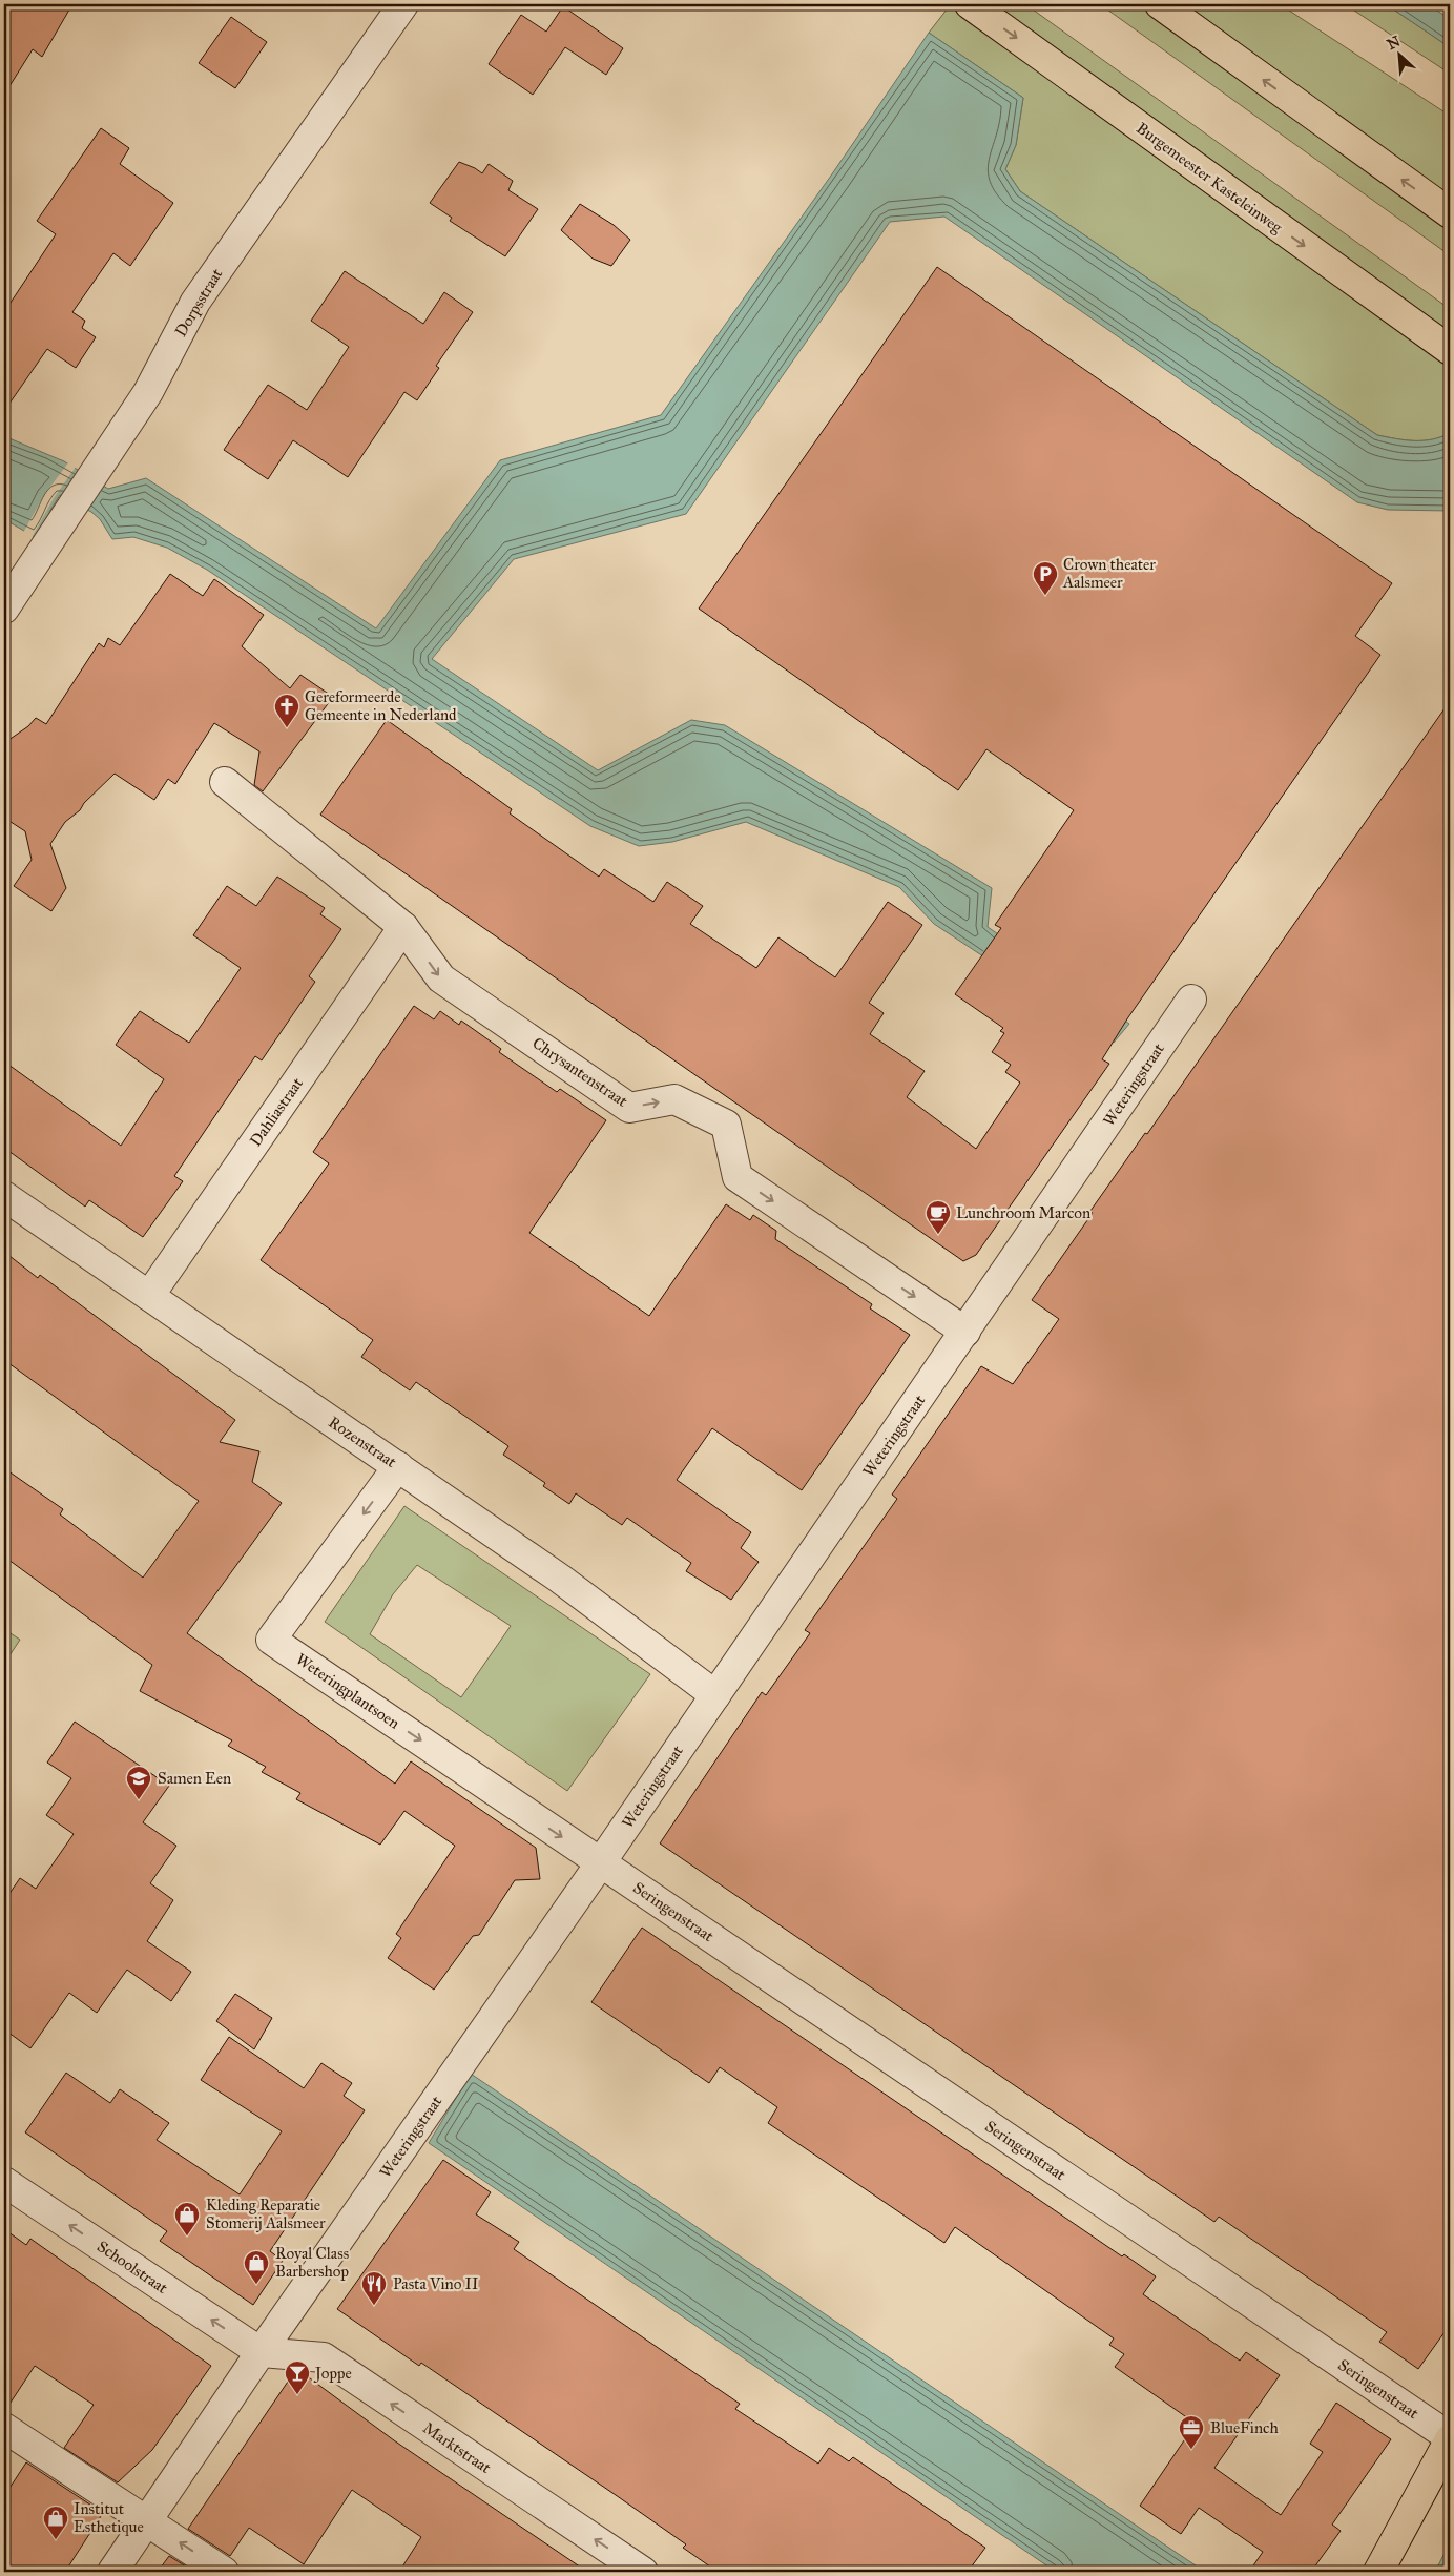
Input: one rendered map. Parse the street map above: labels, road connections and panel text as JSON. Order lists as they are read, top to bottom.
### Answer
{
  "streets": {
    "main road": ["Burgemeester Kasteleinweg"],
    "street": [
      "Dorpsstraat",
      "Chrysantenstraat",
      "Weteringstraat",
      "Dahliastraat",
      "Rozenstraat",
      "Weteringplantsoen",
      "Seringenstraat",
      "Schoolstraat",
      "Marktstraat"
    ]
  },
  "crossings": [
    ["Chrysantenstraat", "Weteringstraat"],
    ["Chrysantenstraat", "Dahliastraat"],
    ["Weteringstraat", "Rozenstraat"],
    ["Weteringstraat", "Weteringplantsoen"],
    ["Weteringstraat", "Seringenstraat"],
    ["Weteringstraat", "Schoolstraat"],
    ["Weteringstraat", "Marktstraat"],
    ["Dahliastraat", "Rozenstraat"],
    ["Rozenstraat", "Weteringplantsoen"],
    ["Weteringplantsoen", "Seringenstraat"],
    ["Schoolstraat", "Marktstraat"]
  ],
  "one_way": ["Chrysantenstraat", "Marktstraat"],
  "places": {
    "parking": ["Crown theater Aalsmeer"],
    "church": ["Gereformeerde Gemeente in Nederland"],
    "cafe": ["Lunchroom Marcon"],
    "school or university": ["Samen Een"],
    "shop": ["Kleding Reparatie Stomerij Aalsmeer", "Royal Class Barbershop", "Institut Esthetique"],
    "restaurant": ["Pasta Vino II"],
    "bar": ["Joppe"],
    "office": ["BlueFinch"]
  },
  "north": "top left"
}
